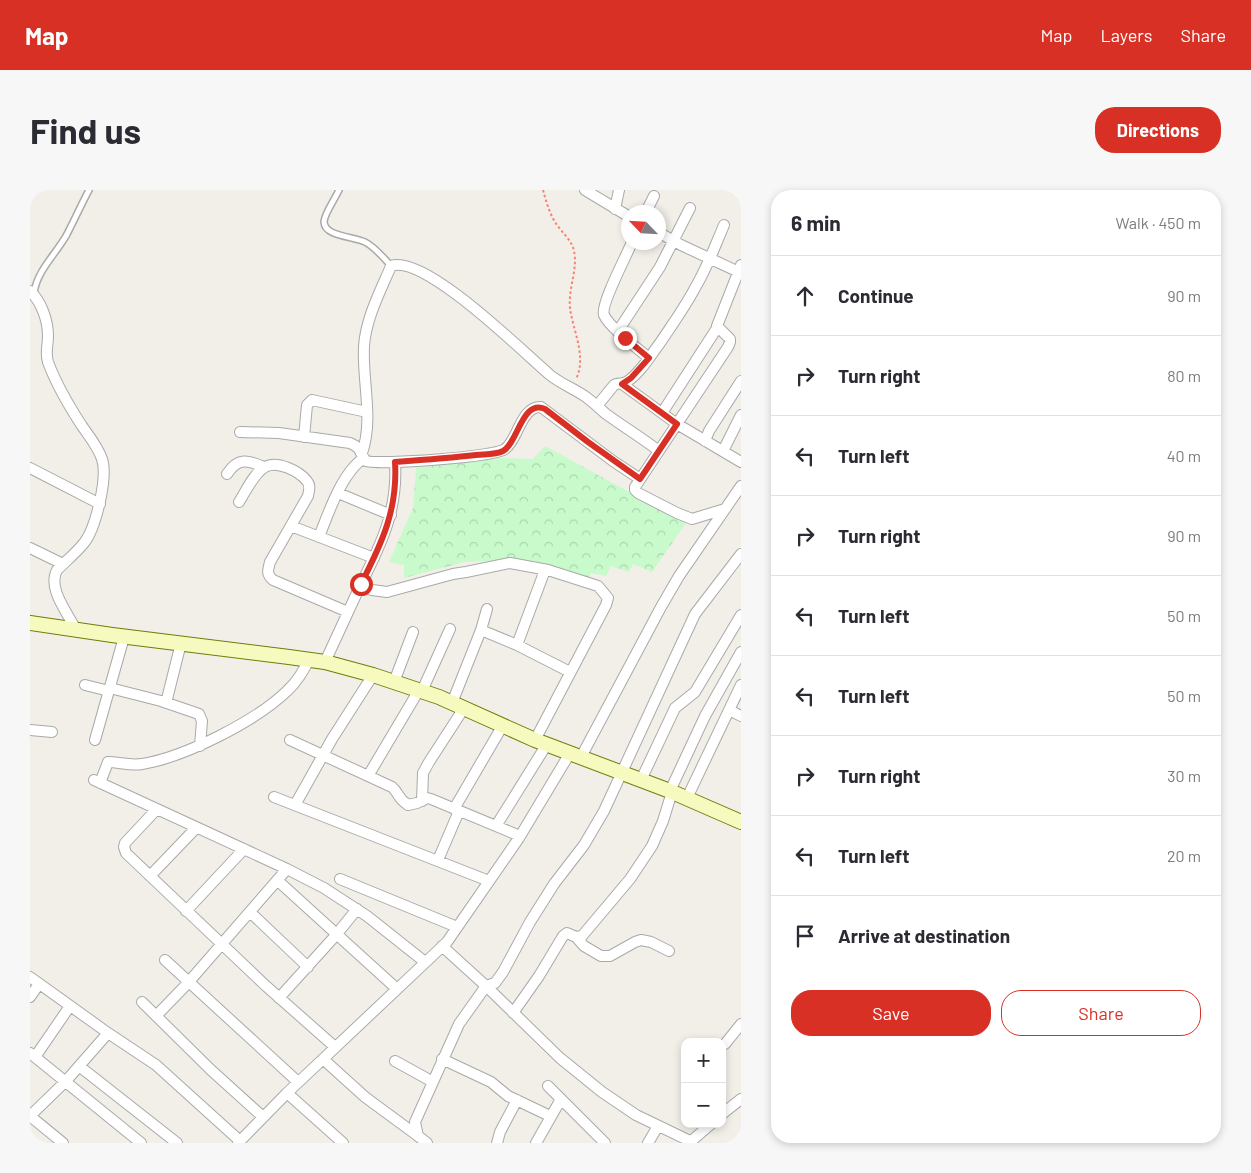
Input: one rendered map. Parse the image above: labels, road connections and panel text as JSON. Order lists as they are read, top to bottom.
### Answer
{
  "north": "top left",
  "page": {
    "header": "Map",
    "nav": ["Map", "Layers", "Share"],
    "buttons": [
      "Directions",
      ["Save", "Share"]
    ],
    "title": "Find us",
    "heading": ["6 min", "Walk · 450 m"],
    "list": [
      ["Continue", "90 m"],
      ["Turn right", "80 m"],
      ["Turn left", "40 m"],
      ["Turn right", "90 m"],
      ["Turn left", "50 m"],
      ["Turn left", "50 m"],
      ["Turn right", "30 m"],
      ["Turn left", "20 m"],
      "Arrive at destination"
    ],
    "map_buttons": ["+", "−"]
  }
}
